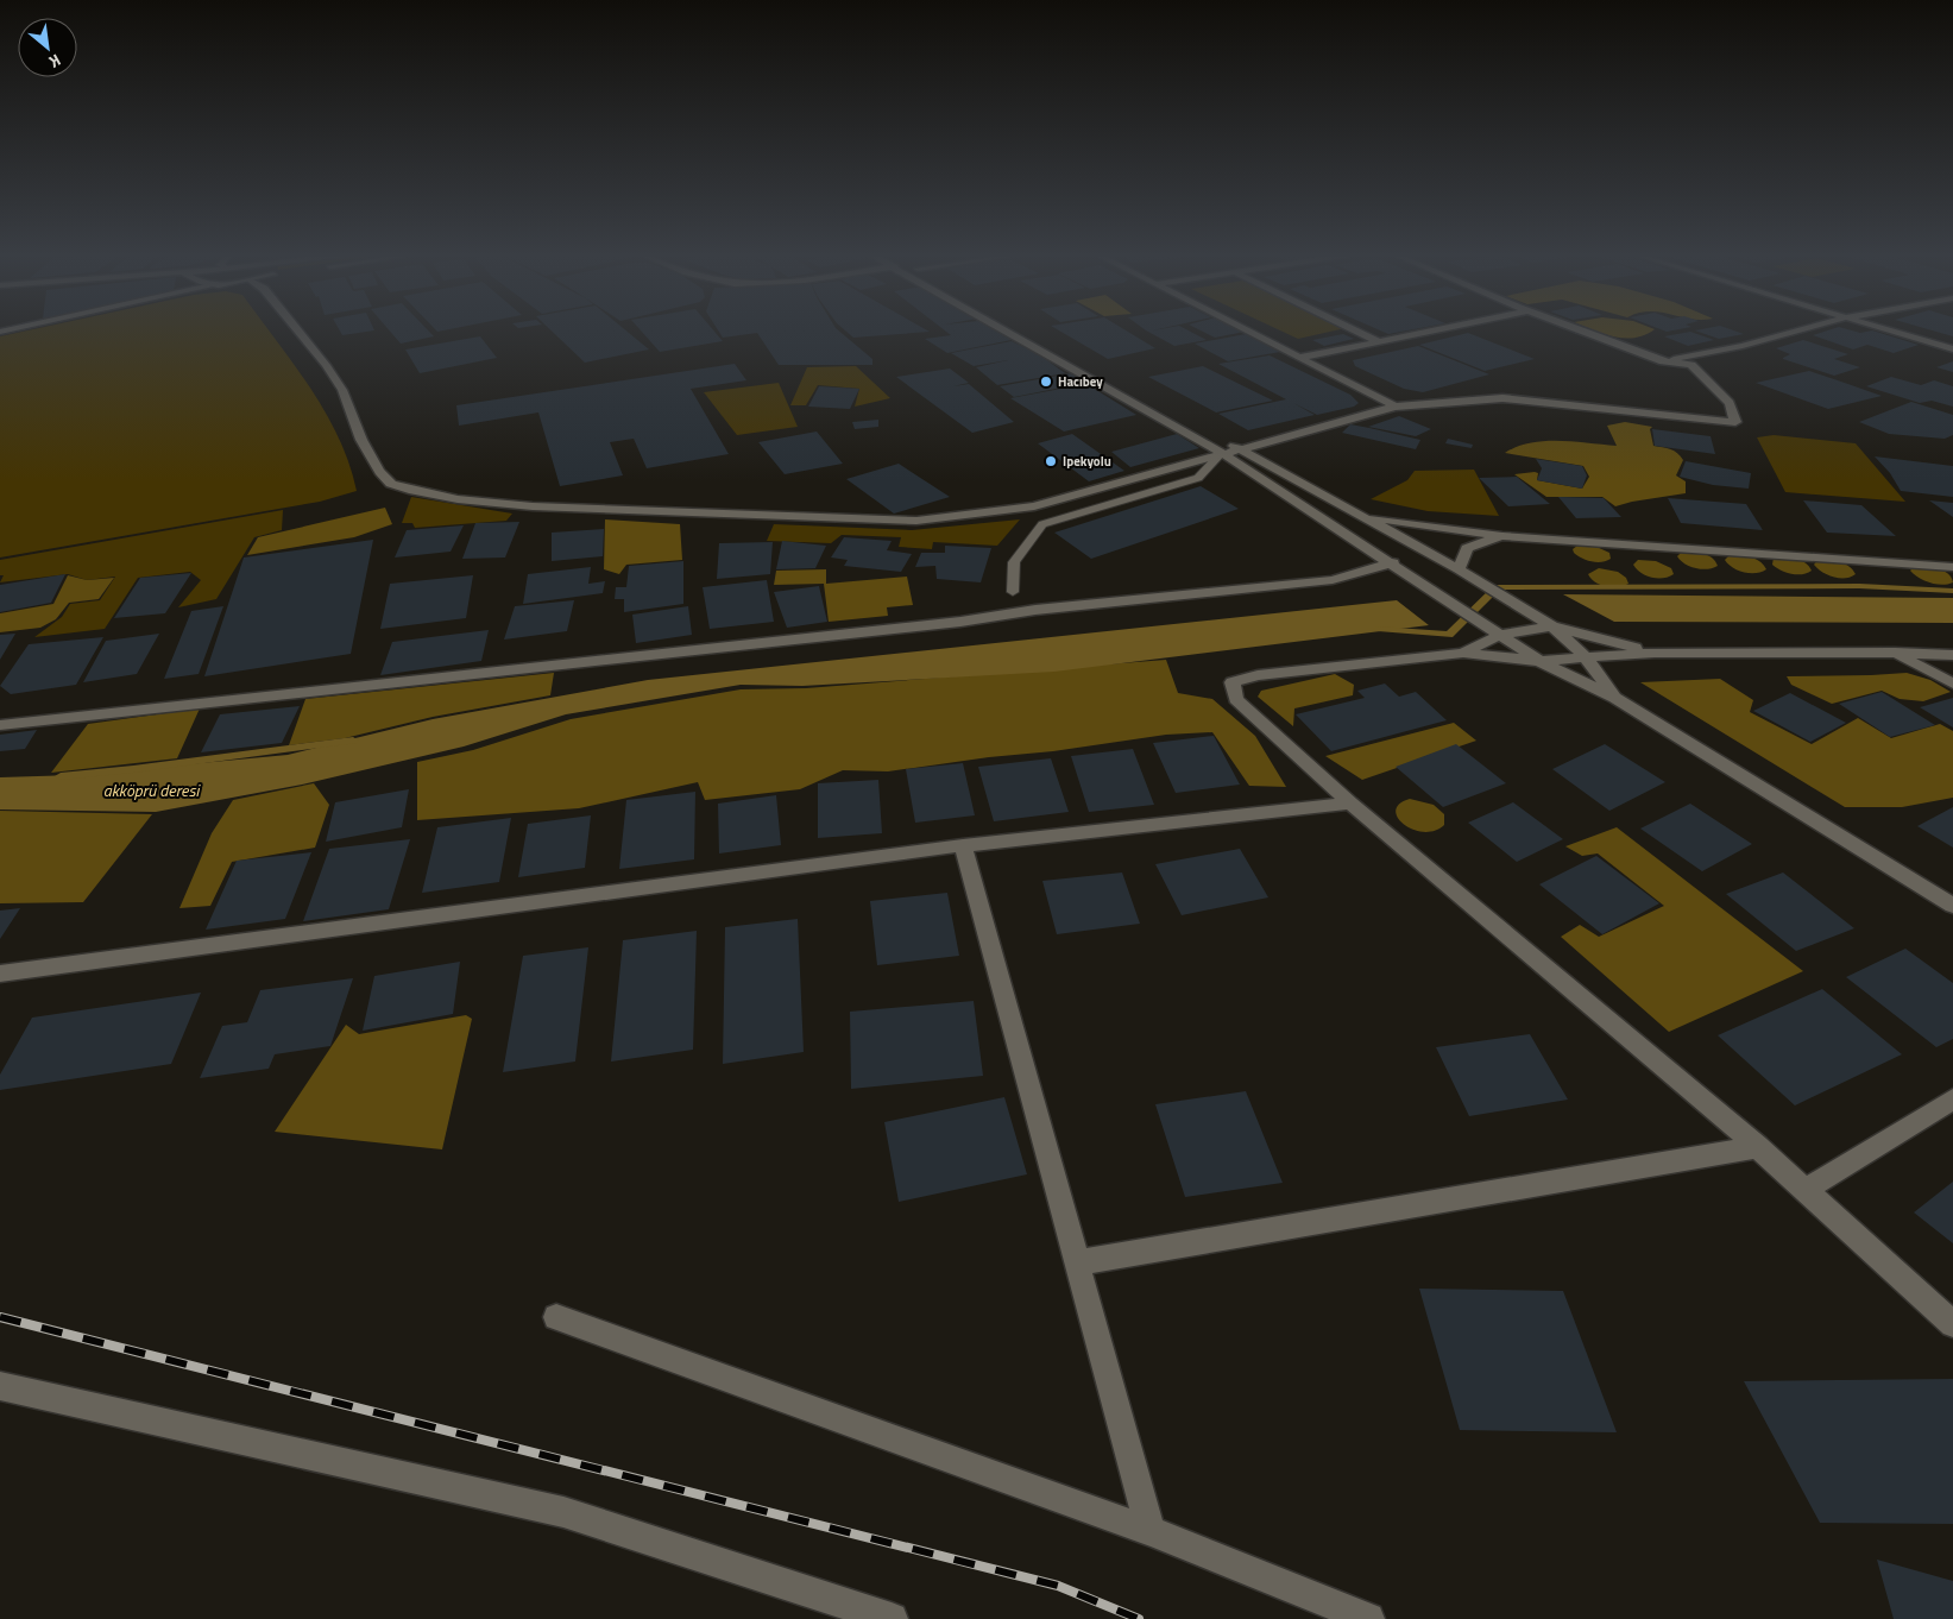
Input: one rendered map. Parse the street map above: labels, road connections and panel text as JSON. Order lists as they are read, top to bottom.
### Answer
{
  "water": ["akköprü deresi"],
  "places": ["Hacıbey", "Ipekyolu"],
  "north": "bottom right"
}
